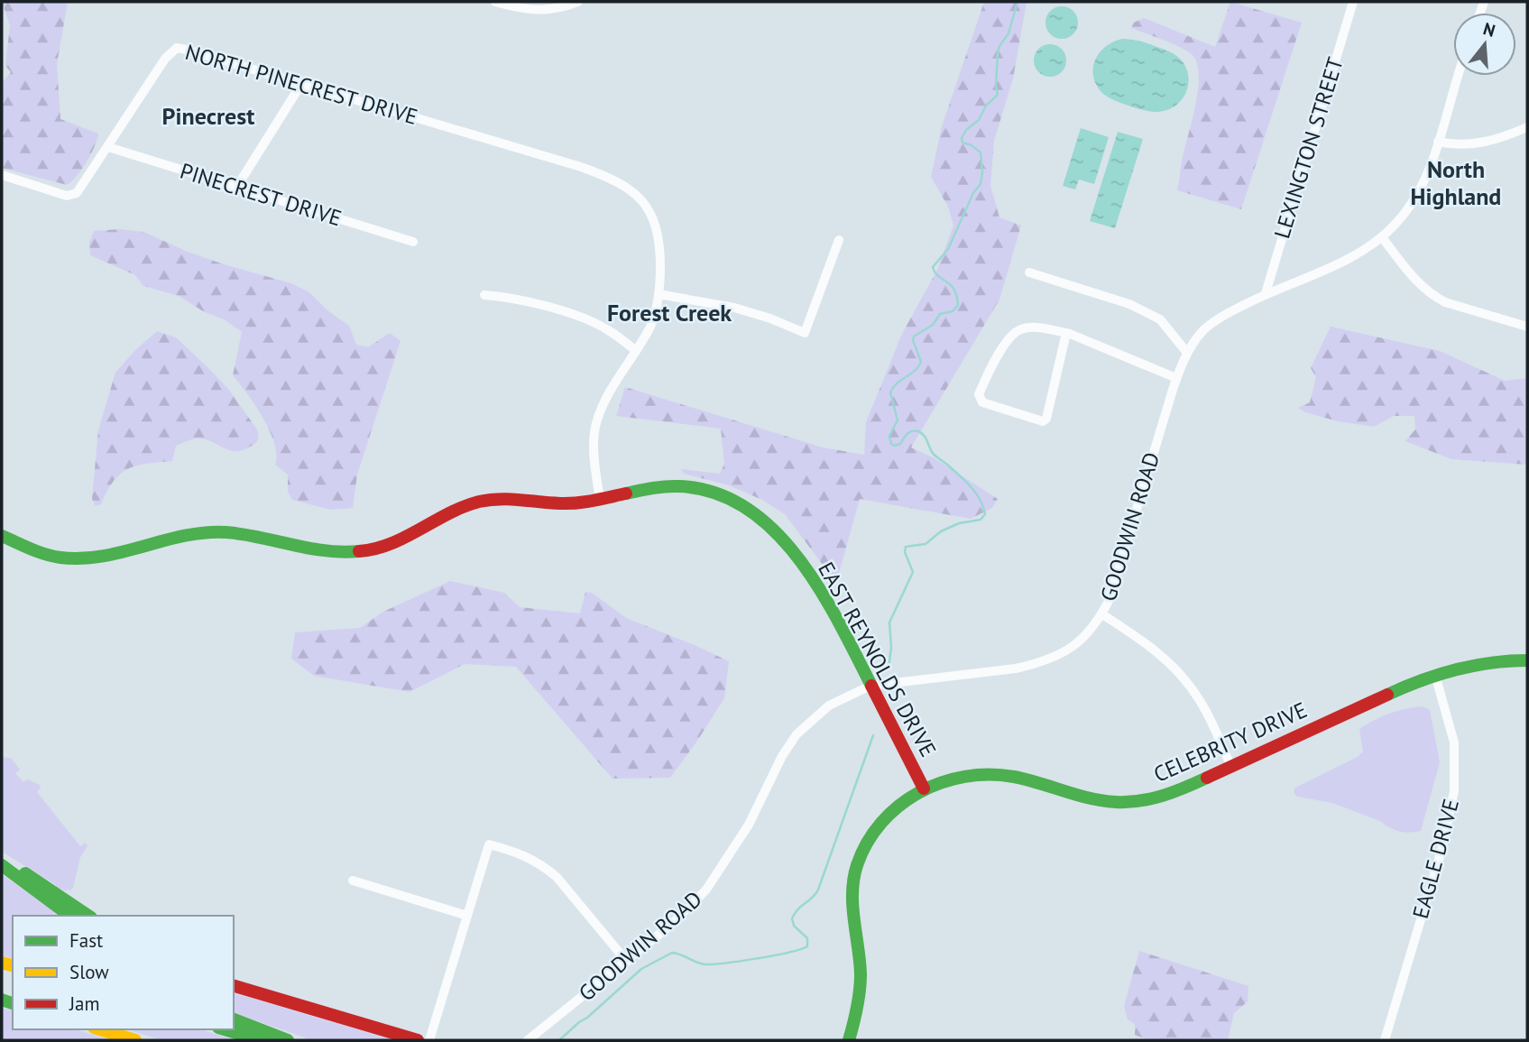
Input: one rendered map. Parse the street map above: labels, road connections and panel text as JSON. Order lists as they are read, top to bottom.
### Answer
{
  "streets": {
    "main road": ["EAST REYNOLDS DRIVE", "CELEBRITY DRIVE"],
    "street": [
      "NORTH PINECREST DRIVE",
      "LEXINGTON STREET",
      "PINECREST DRIVE",
      "GOODWIN ROAD",
      "EAGLE DRIVE"
    ]
  },
  "crossings": [
    ["NORTH PINECREST DRIVE", "PINECREST DRIVE"],
    ["NORTH PINECREST DRIVE", "EAST REYNOLDS DRIVE"],
    ["LEXINGTON STREET", "GOODWIN ROAD"],
    ["GOODWIN ROAD", "EAST REYNOLDS DRIVE"],
    ["EAST REYNOLDS DRIVE", "CELEBRITY DRIVE"],
    ["CELEBRITY DRIVE", "EAGLE DRIVE"]
  ],
  "districts": ["Pinecrest", "North Highland", "Forest Creek"],
  "legend": ["Fast", "Slow", "Jam"],
  "north": "top"
}
